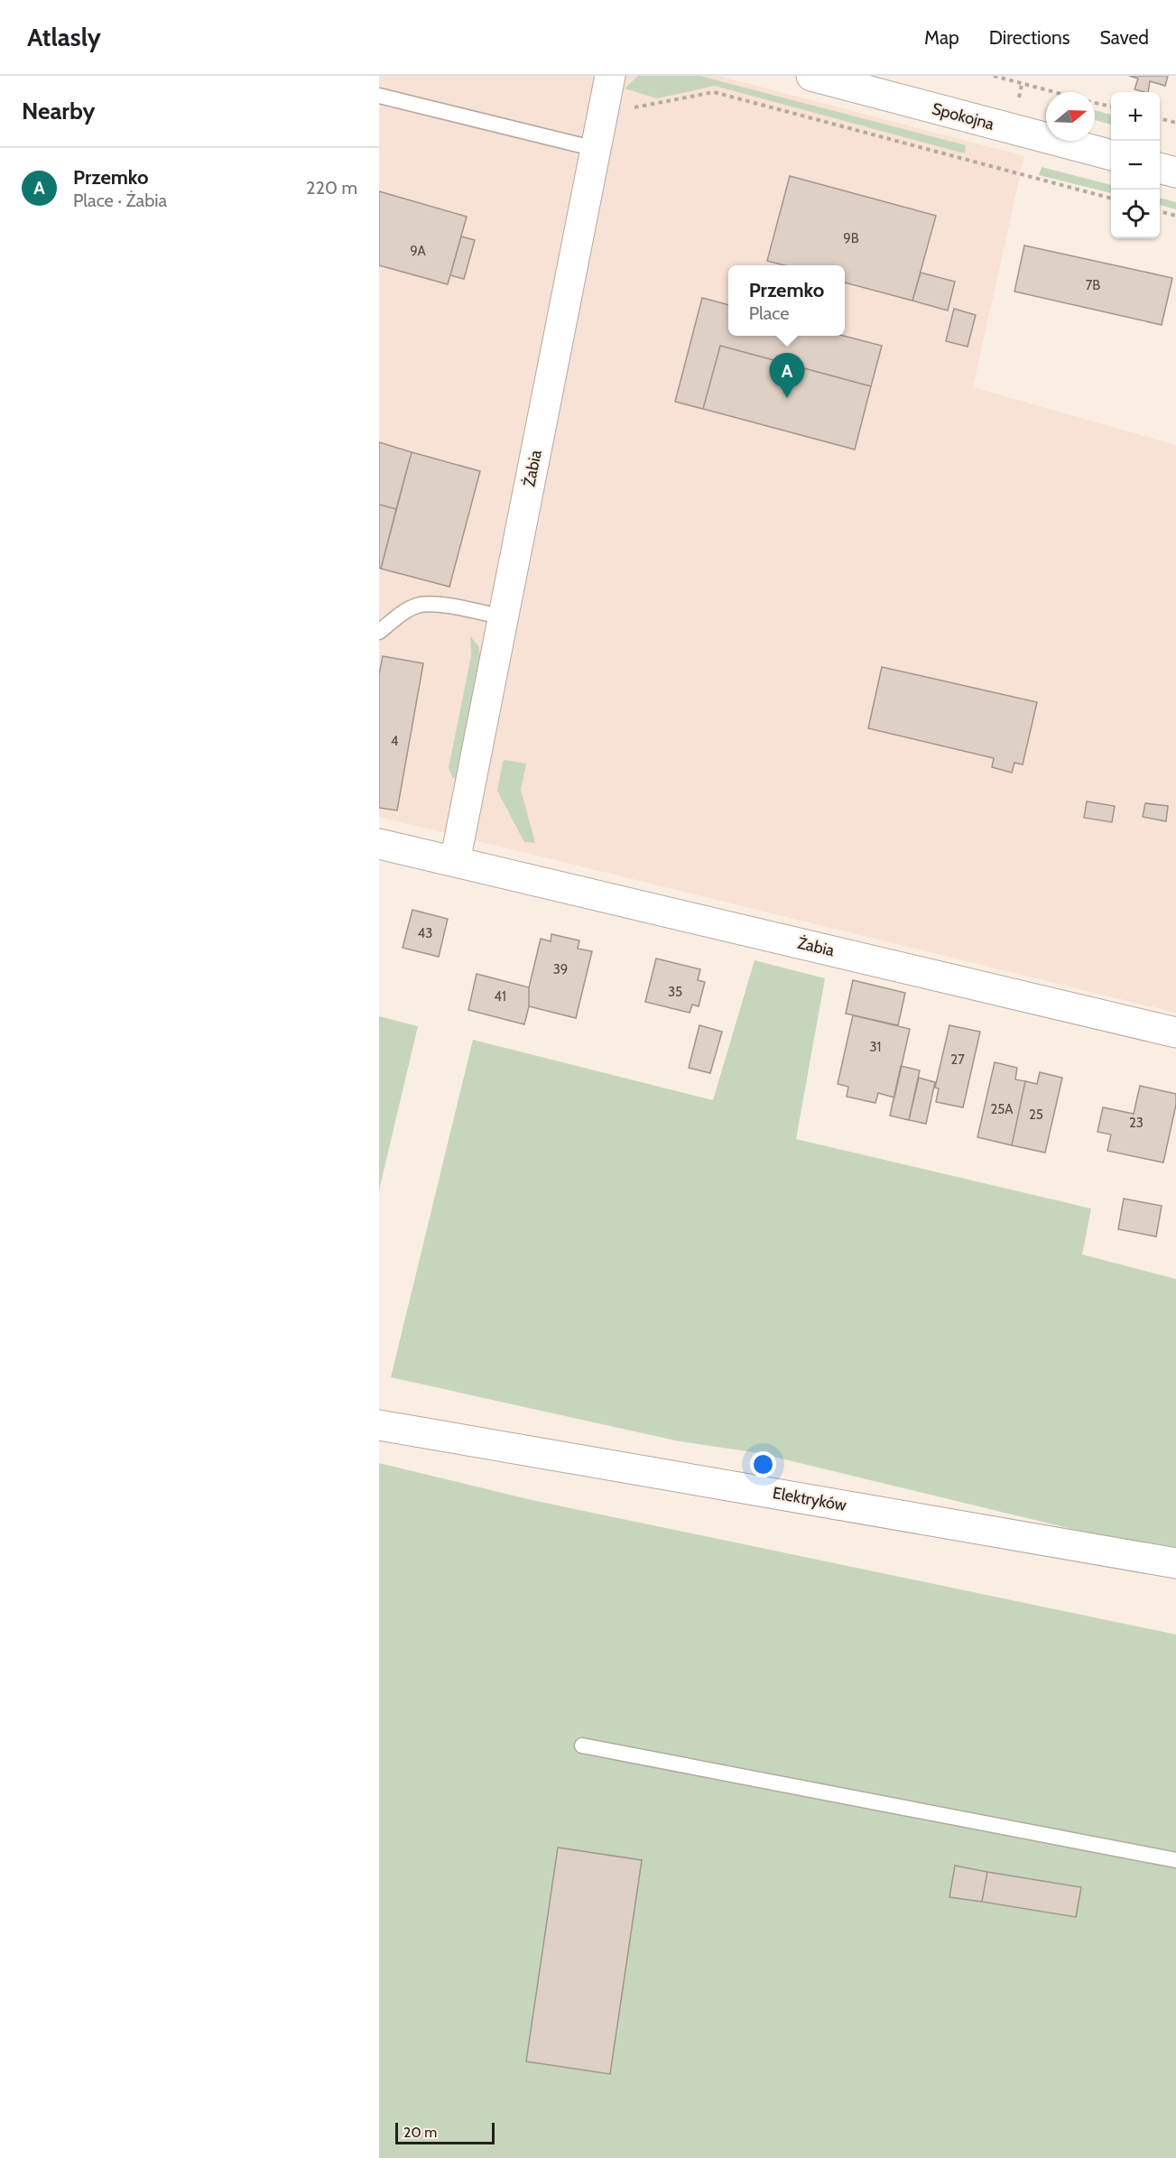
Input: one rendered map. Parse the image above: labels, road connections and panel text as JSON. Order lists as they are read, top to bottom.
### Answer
{
  "streets": {
    "street": ["Spokojna", "Żabia", "Elektryków"]
  },
  "house_numbers": [
    "9B",
    "9A",
    "7B",
    "4",
    "43",
    "39",
    "35",
    "41",
    "31",
    "27",
    "25A",
    "25",
    "23"
  ],
  "scale_bar": "20 m",
  "north": "right",
  "page": {
    "header": "Atlasly",
    "nav": ["Map", "Directions", "Saved"],
    "heading": "Nearby",
    "map_buttons": ["+", "−"],
    "list": [
      {
        "mark": "A",
        "name": "Przemko",
        "note": "Place · Żabia",
        "value": "220 m"
      }
    ],
    "popup": ["Przemko", "Place"],
    "pins": "A",
    "scale": "20 m"
  }
}
